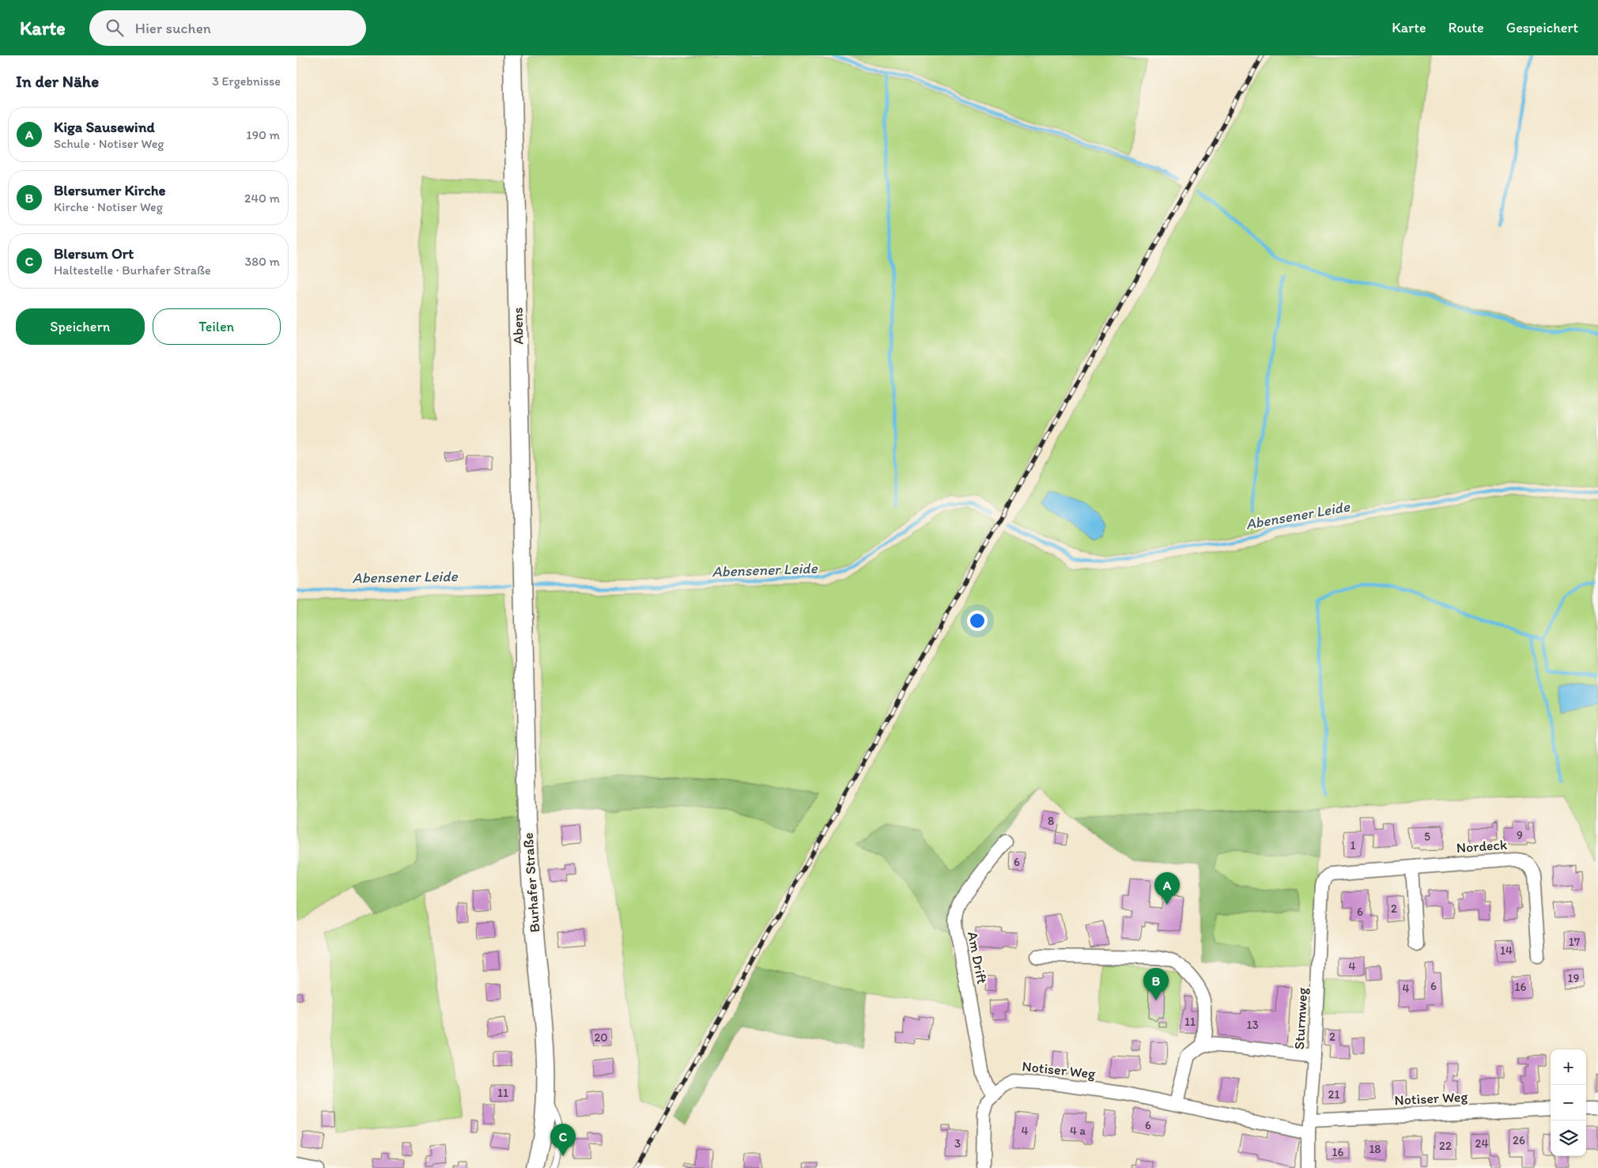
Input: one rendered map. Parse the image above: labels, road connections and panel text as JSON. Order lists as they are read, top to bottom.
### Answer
{
  "streets": {
    "main road": ["Abens", "Burhafer Straße"],
    "street": [
      "Nordeck",
      "Am Drift",
      "Sturmweg",
      "Notiser Weg"
    ]
  },
  "crossings": [
    ["Abens", "Burhafer Straße"],
    ["Nordeck", "Sturmweg"],
    ["Am Drift", "Notiser Weg"],
    ["Sturmweg", "Notiser Weg"]
  ],
  "water": ["Abensener Leide"],
  "house_numbers": [
    "8",
    "9",
    "5",
    "1",
    "6",
    "2",
    "6",
    "17",
    "14",
    "4",
    "19",
    "6",
    "16",
    "4",
    "11",
    "13",
    "2",
    "20",
    "11",
    "21",
    "6",
    "4",
    "4 a",
    "26",
    "3",
    "24",
    "22",
    "18",
    "16"
  ],
  "page": {
    "header": "Karte",
    "search": "Hier suchen",
    "nav": ["Karte", "Route", "Gespeichert"],
    "heading": ["In der Nähe", "3 Ergebnisse"],
    "list": [
      {
        "mark": "A",
        "name": "Kiga Sausewind",
        "note": "Schule · Notiser Weg",
        "value": "190 m"
      },
      {
        "mark": "B",
        "name": "Blersumer Kirche",
        "note": "Kirche · Notiser Weg",
        "value": "240 m"
      },
      {
        "mark": "C",
        "name": "Blersum Ort",
        "note": "Haltestelle · Burhafer Straße",
        "value": "380 m"
      }
    ],
    "buttons": ["Speichern", "Teilen"],
    "pins": ["A", "B", "C"],
    "map_buttons": ["+", "−"]
  }
}
